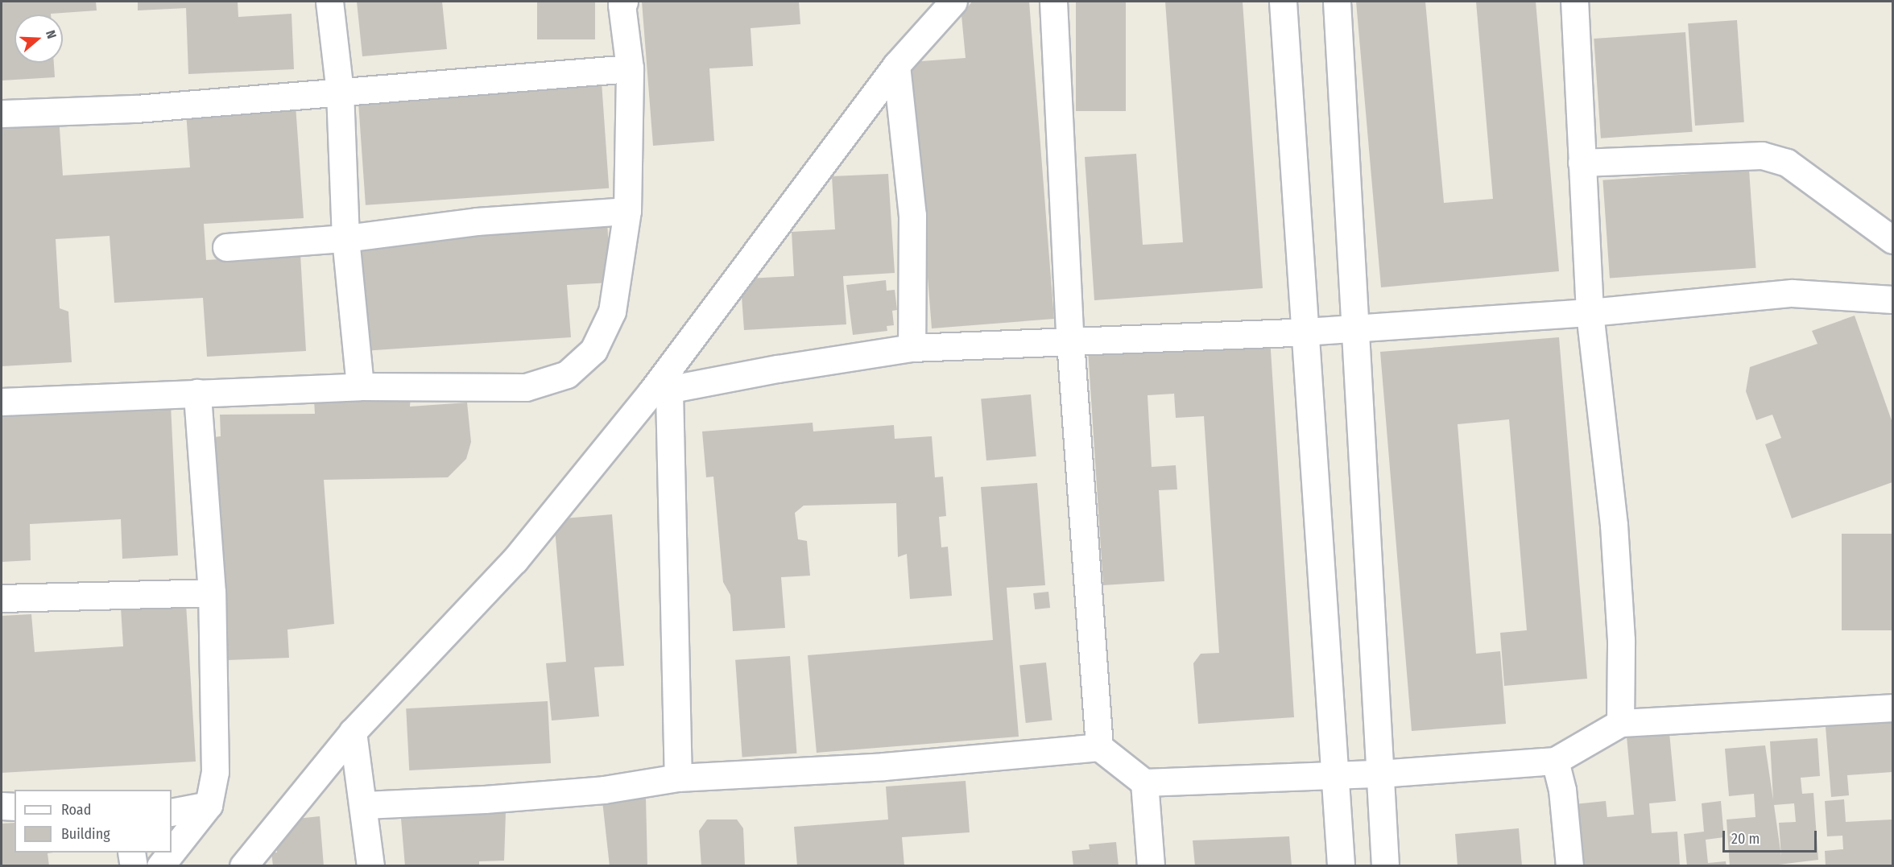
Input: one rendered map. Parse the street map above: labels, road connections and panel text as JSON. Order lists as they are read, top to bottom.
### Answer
{
  "legend": ["Road", "Building"],
  "scale_bar": "20 m",
  "north": "right"
}
